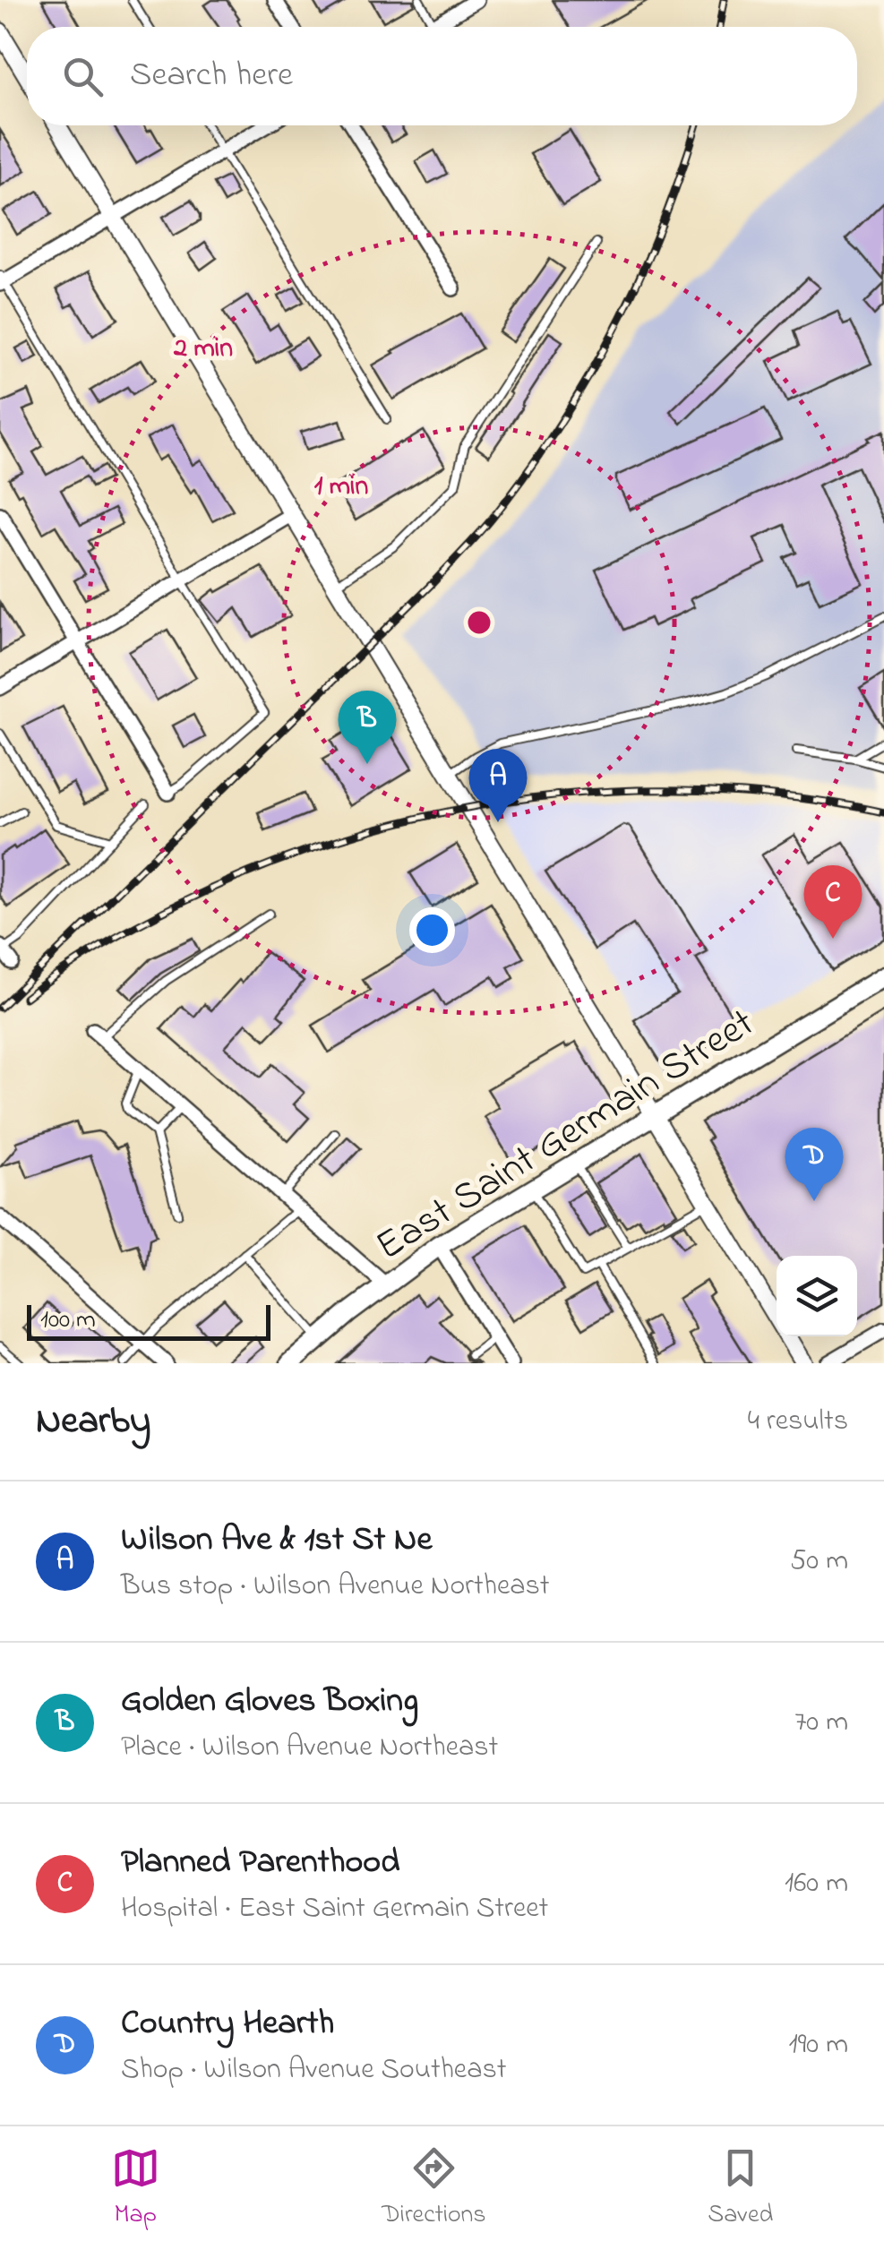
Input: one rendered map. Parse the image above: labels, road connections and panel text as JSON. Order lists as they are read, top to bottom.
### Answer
{
  "streets": {
    "main road": ["East Saint Germain Street"]
  },
  "scale_bar": "100 m",
  "page": {
    "search": "Search here",
    "pins": [
      "B",
      "A",
      "C",
      "D"
    ],
    "scale": "100 m",
    "heading": ["Nearby", "4 results"],
    "list": [
      {
        "mark": "A",
        "name": "Wilson Ave & 1st St Ne",
        "note": "Bus stop · Wilson Avenue Northeast",
        "value": "50 m"
      },
      {
        "mark": "B",
        "name": "Golden Gloves Boxing",
        "note": "Place · Wilson Avenue Northeast",
        "value": "70 m"
      },
      {
        "mark": "C",
        "name": "Planned Parenthood",
        "note": "Hospital · East Saint Germain Street",
        "value": "160 m"
      },
      {
        "mark": "D",
        "name": "Country Hearth",
        "note": "Shop · Wilson Avenue Southeast",
        "value": "190 m"
      }
    ],
    "nav": ["Map", "Directions", "Saved"]
  },
  "rings": ["2 min", "1 min"]
}
